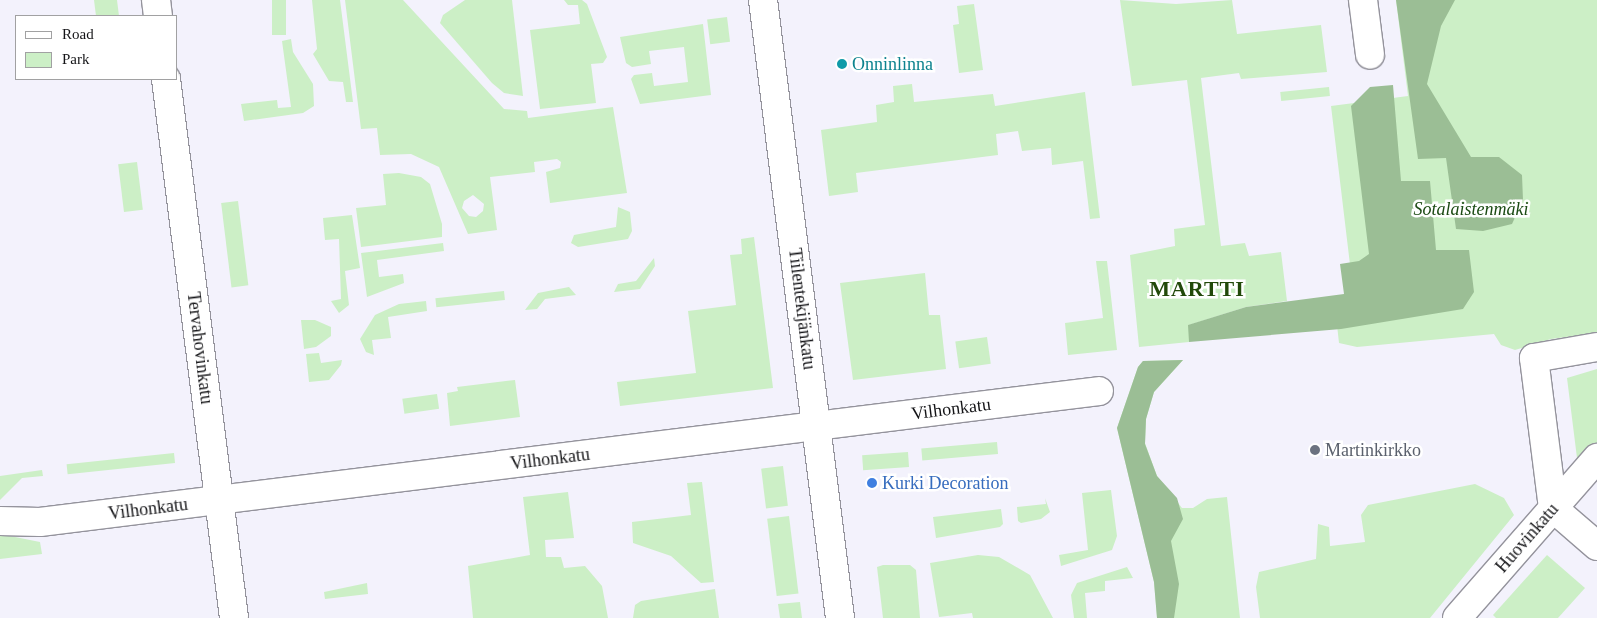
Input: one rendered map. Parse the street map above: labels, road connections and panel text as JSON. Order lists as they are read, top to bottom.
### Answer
{
  "streets": {
    "street": [
      "Tiilentekijänkatu",
      "Tervahovinkatu",
      "Vilhonkatu",
      "Huovinkatu"
    ]
  },
  "crossings": [
    ["Tiilentekijänkatu", "Vilhonkatu"],
    ["Tervahovinkatu", "Vilhonkatu"]
  ],
  "districts": ["MARTTI"],
  "parks": ["Sotalaistenmäki"],
  "places": ["Onninlinna", "Martinkirkko", "Kurki Decoration"],
  "legend": ["Road", "Park"]
}
